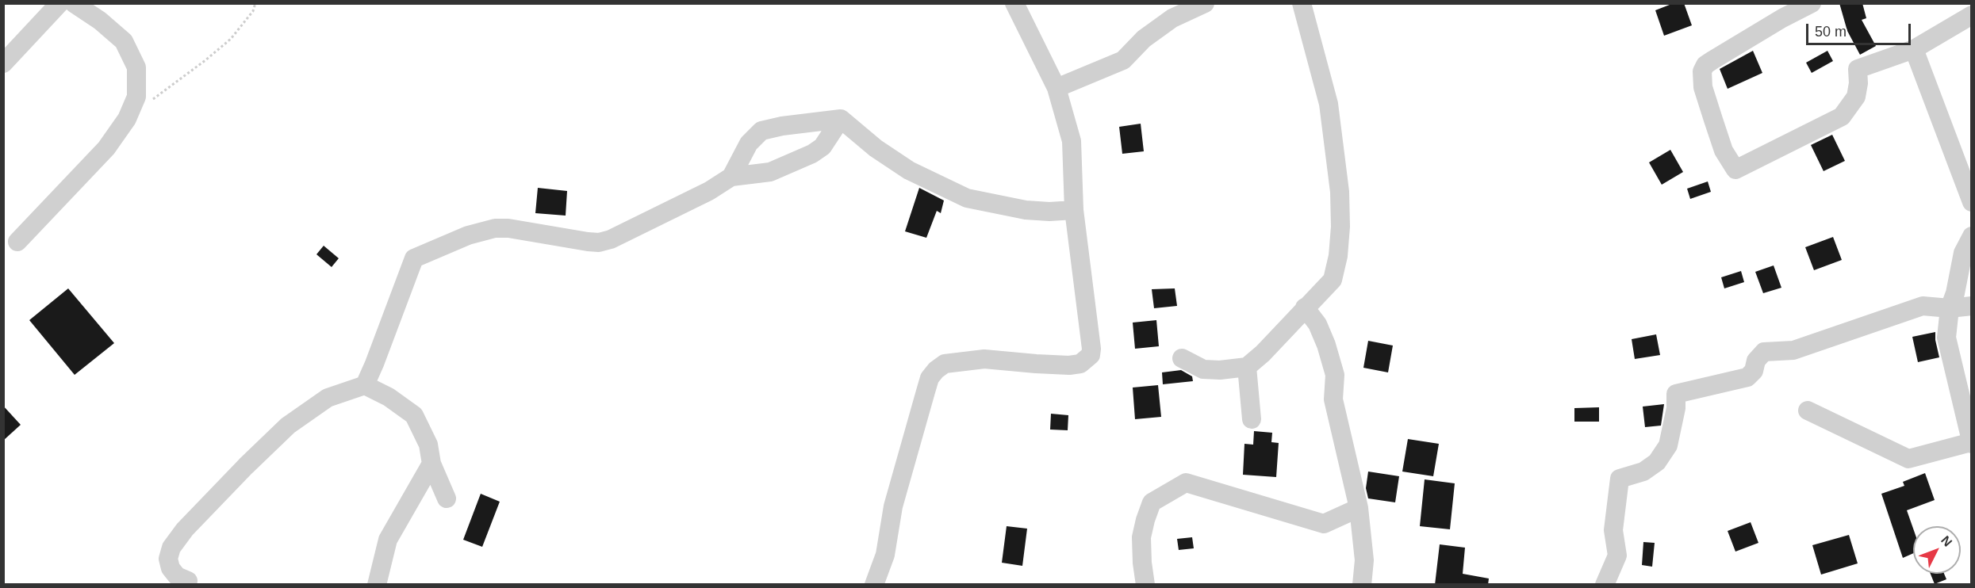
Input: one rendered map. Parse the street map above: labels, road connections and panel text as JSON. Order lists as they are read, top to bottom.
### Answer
{
  "scale_bar": "50 m",
  "north": "top right"
}
